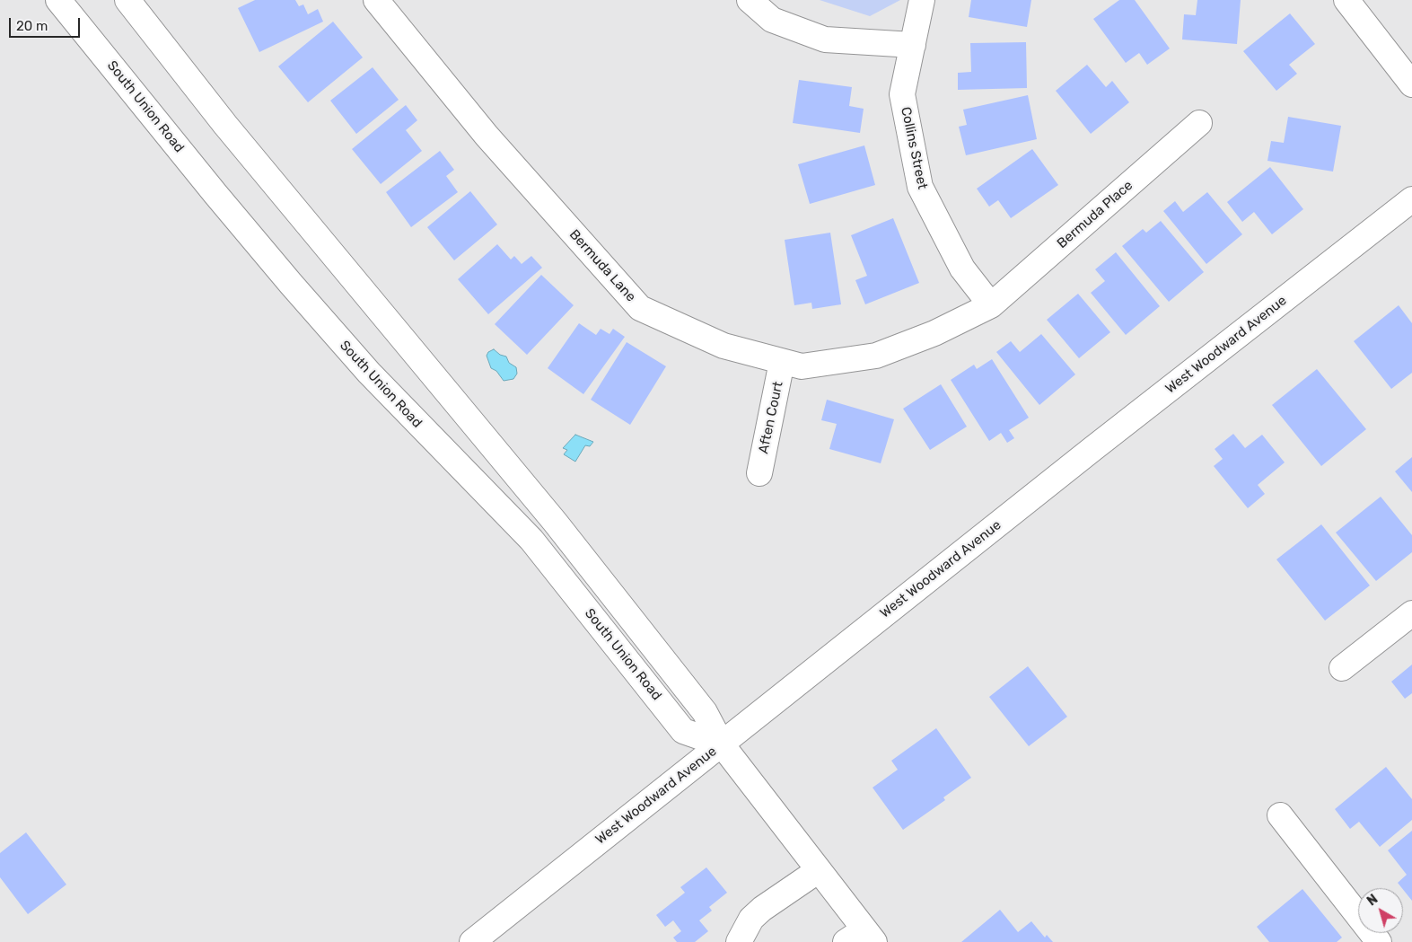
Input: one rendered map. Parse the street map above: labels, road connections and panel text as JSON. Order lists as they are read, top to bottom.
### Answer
{
  "streets": {
    "street": [
      "South Union Road",
      "Collins Street",
      "Bermuda Place",
      "Bermuda Lane",
      "West Woodward Avenue",
      "Aften Court"
    ]
  },
  "crossings": [
    ["South Union Road", "West Woodward Avenue"],
    ["Collins Street", "Bermuda Place"],
    ["Collins Street", "Bermuda Lane"],
    ["Bermuda Place", "Bermuda Lane"],
    ["Bermuda Lane", "Aften Court"]
  ],
  "scale_bar": "20 m",
  "north": "top left"
}
